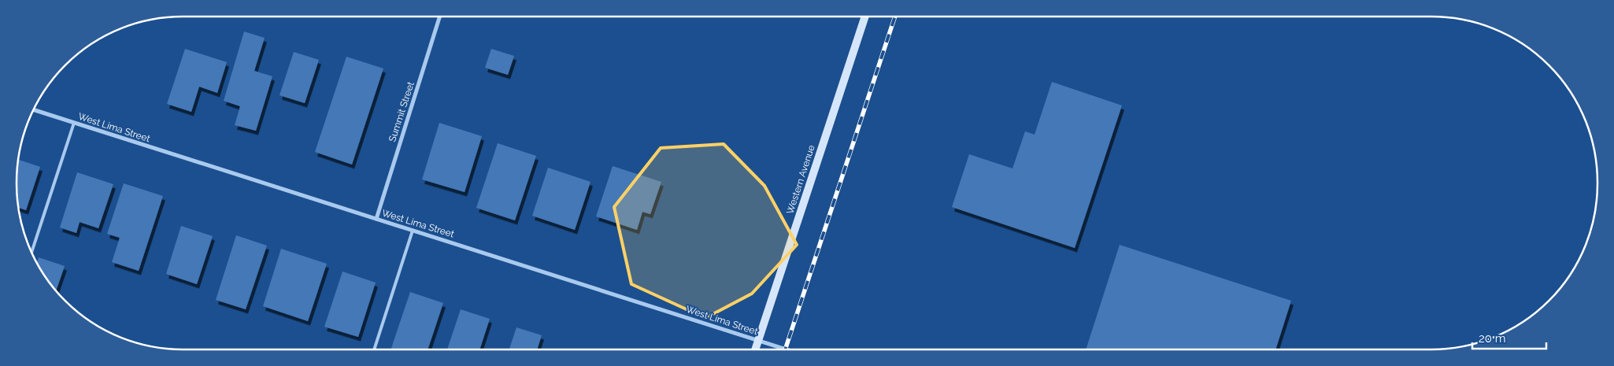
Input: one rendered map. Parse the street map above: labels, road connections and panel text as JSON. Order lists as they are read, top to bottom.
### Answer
{
  "streets": {
    "main road": ["Western Avenue"],
    "street": ["Summit Street", "West Lima Street"]
  },
  "crossings": [
    ["Summit Street", "West Lima Street"],
    ["West Lima Street", "Western Avenue"]
  ],
  "scale_bar": "20 m"
}
